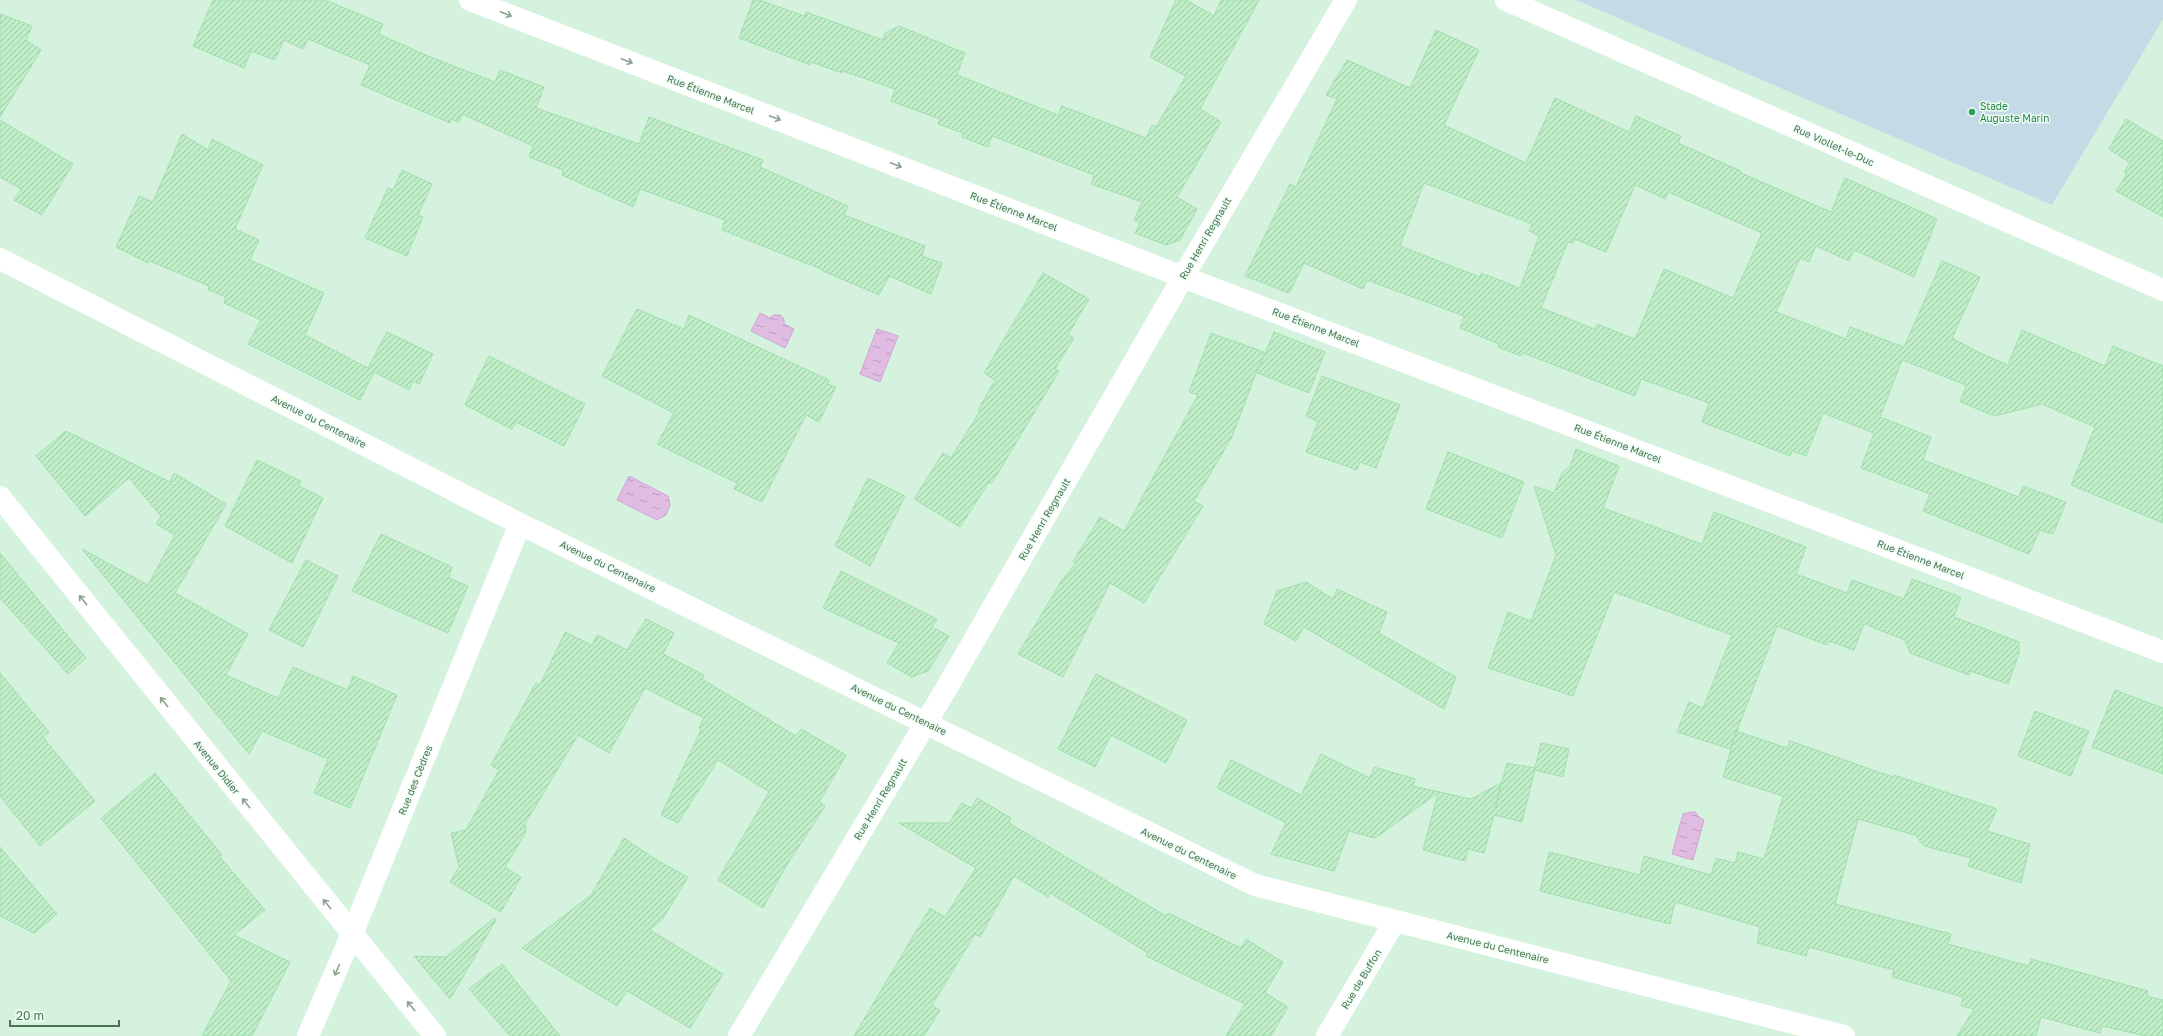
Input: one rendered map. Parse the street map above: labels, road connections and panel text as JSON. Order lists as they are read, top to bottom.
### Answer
{
  "streets": {
    "street": [
      "Rue Étienne Marcel",
      "Rue Viollet-le-Duc",
      "Rue Henri Regnault",
      "Avenue du Centenaire",
      "Avenue Didier",
      "Rue des Cèdres",
      "Rue de Buffon"
    ]
  },
  "crossings": [
    ["Rue Étienne Marcel", "Rue Henri Regnault"],
    ["Rue Henri Regnault", "Avenue du Centenaire"],
    ["Avenue du Centenaire", "Rue des Cèdres"],
    ["Avenue du Centenaire", "Rue de Buffon"],
    ["Avenue Didier", "Rue des Cèdres"]
  ],
  "one_way": ["Rue Étienne Marcel", "Avenue Didier"],
  "places": ["Stade Auguste Marin"],
  "scale_bar": "20 m"
}
